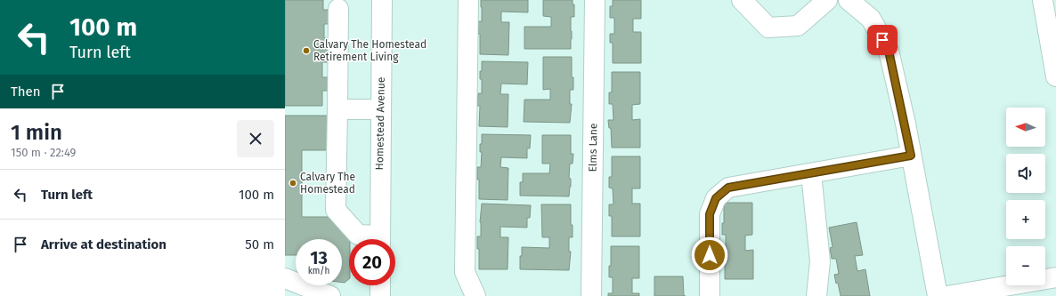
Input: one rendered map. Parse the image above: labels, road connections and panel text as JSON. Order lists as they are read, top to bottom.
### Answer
{
  "streets": {
    "street": ["Homestead Avenue", "Elms Lane"]
  },
  "places": ["Calvary The Homestead Retirement Living", "Calvary The Homestead"],
  "north": "left",
  "page": {
    "turn": ["100 m", "Turn left"],
    "then": "Then",
    "map_buttons": ["+", "−"],
    "heading": ["1 min", "150 m · 22:49"],
    "list": [
      {
        "name": "Turn left",
        "value": "100 m"
      },
      {
        "name": "Arrive at destination",
        "value": "50 m"
      }
    ],
    "speed": "13 km/h",
    "limit": "20"
  }
}
